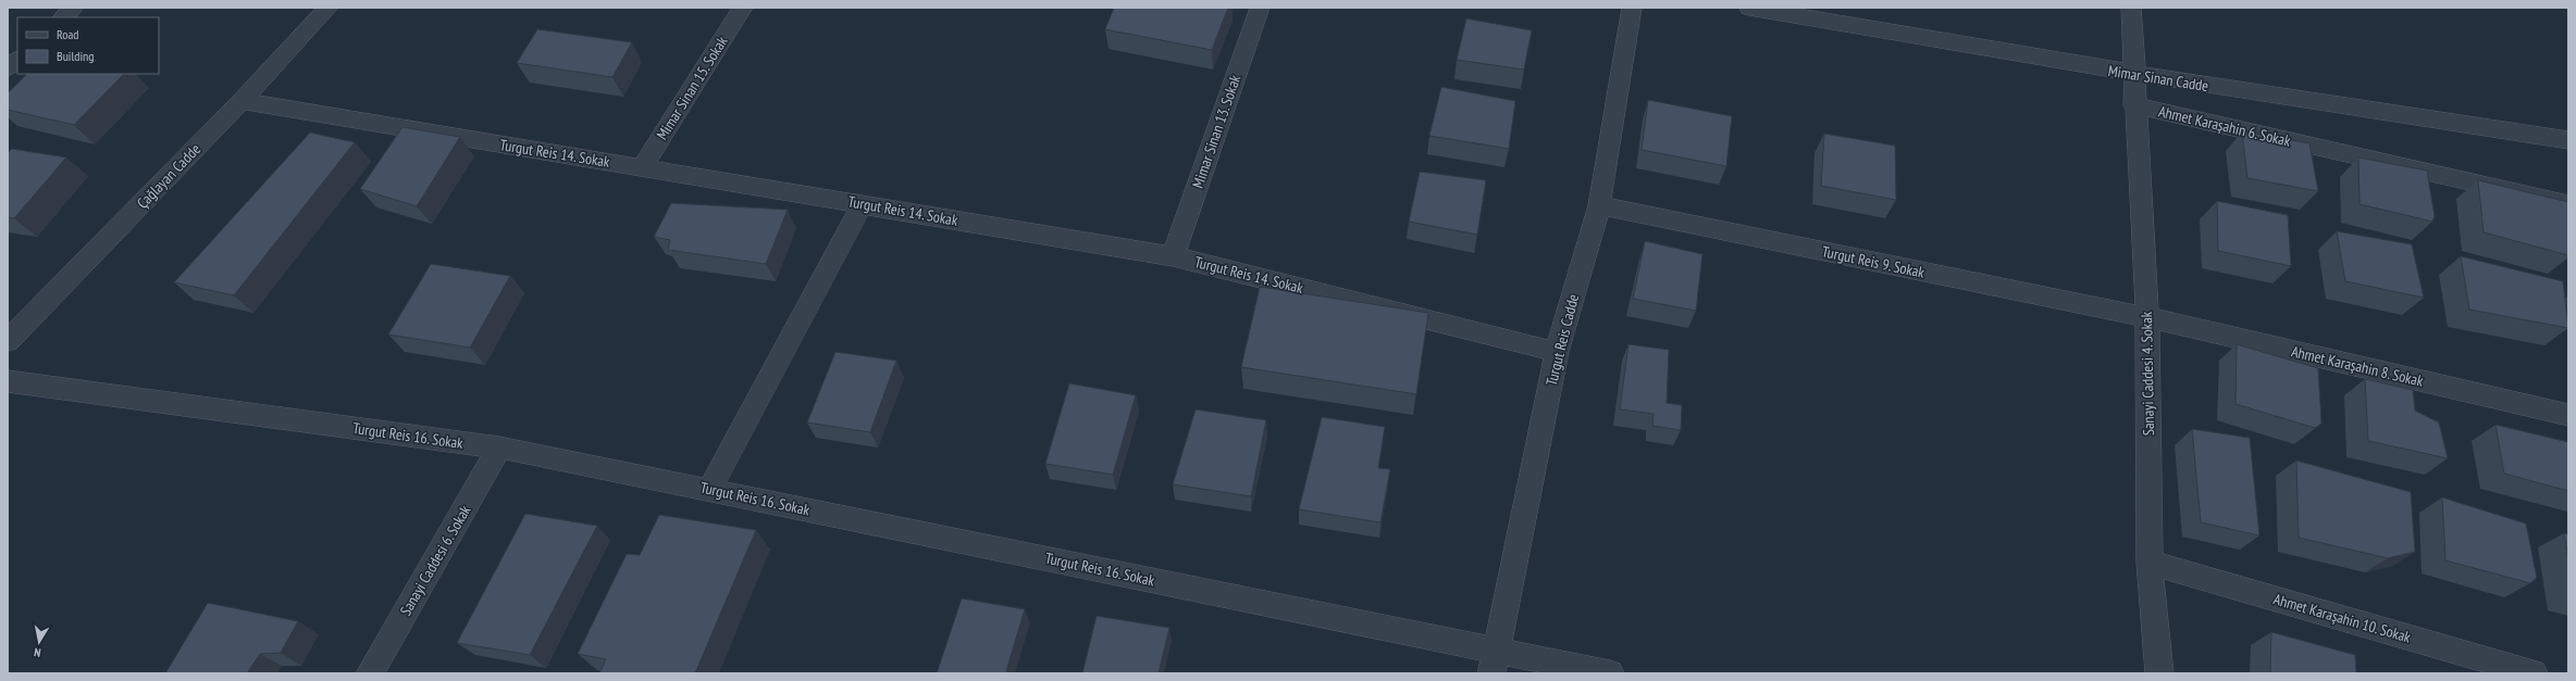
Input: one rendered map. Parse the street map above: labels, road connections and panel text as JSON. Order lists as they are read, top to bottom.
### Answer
{
  "streets": {
    "street": [
      "Mimar Sinan Cadde",
      "Mimar Sinan 15. Sokak",
      "Ahmet Karaşahin 6. Sokak",
      "Mimar Sinan 13. Sokak",
      "Turgut Reis 14. Sokak",
      "Çağlayan Cadde",
      "Turgut Reis 9. Sokak",
      "Turgut Reis Cadde",
      "Ahmet Karaşahin 8. Sokak",
      "Sanayi Caddesi 4. Sokak",
      "Turgut Reis 16. Sokak",
      "Sanayi Caddesi 6. Sokak",
      "Ahmet Karaşahin 10. Sokak"
    ]
  },
  "crossings": [
    ["Mimar Sinan Cadde", "Sanayi Caddesi 4. Sokak"],
    ["Mimar Sinan 15. Sokak", "Turgut Reis 14. Sokak"],
    ["Ahmet Karaşahin 6. Sokak", "Sanayi Caddesi 4. Sokak"],
    ["Mimar Sinan 13. Sokak", "Turgut Reis 14. Sokak"],
    ["Turgut Reis 14. Sokak", "Çağlayan Cadde"],
    ["Turgut Reis 14. Sokak", "Turgut Reis Cadde"],
    ["Turgut Reis 9. Sokak", "Turgut Reis Cadde"],
    ["Turgut Reis 9. Sokak", "Ahmet Karaşahin 8. Sokak"],
    ["Turgut Reis 9. Sokak", "Sanayi Caddesi 4. Sokak"],
    ["Turgut Reis Cadde", "Turgut Reis 16. Sokak"],
    ["Ahmet Karaşahin 8. Sokak", "Sanayi Caddesi 4. Sokak"],
    ["Sanayi Caddesi 4. Sokak", "Ahmet Karaşahin 10. Sokak"],
    ["Turgut Reis 16. Sokak", "Sanayi Caddesi 6. Sokak"]
  ],
  "legend": ["Road", "Building"],
  "north": "bottom"
}
